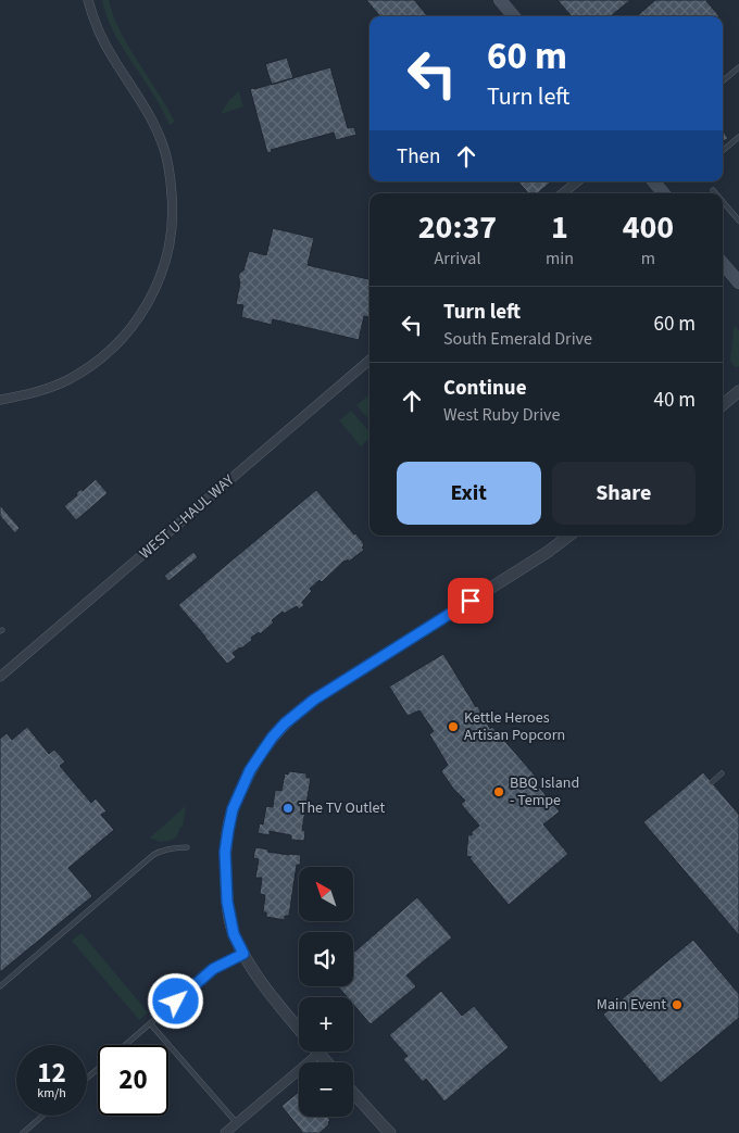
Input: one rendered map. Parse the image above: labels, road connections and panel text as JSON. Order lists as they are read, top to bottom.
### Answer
{
  "streets": {
    "street": ["WEST U-HAUL WAY"]
  },
  "places": [
    "Kettle Heroes Artisan Popcorn",
    "BBQ Island - Tempe",
    "The TV Outlet",
    "Main Event"
  ],
  "north": "top left",
  "page": {
    "turn": ["60 m", "Turn left"],
    "then": "Then",
    "eta": [
      "20:37",
      "Arrival",
      "1",
      "min",
      "400",
      "m"
    ],
    "list": [
      {
        "name": "Turn left",
        "note": "South Emerald Drive",
        "value": "60 m"
      },
      {
        "name": "Continue",
        "note": "West Ruby Drive",
        "value": "40 m"
      }
    ],
    "buttons": ["Exit", "Share"],
    "map_buttons": ["+", "−"],
    "speed": "12 km/h",
    "limit": "20"
  }
}
